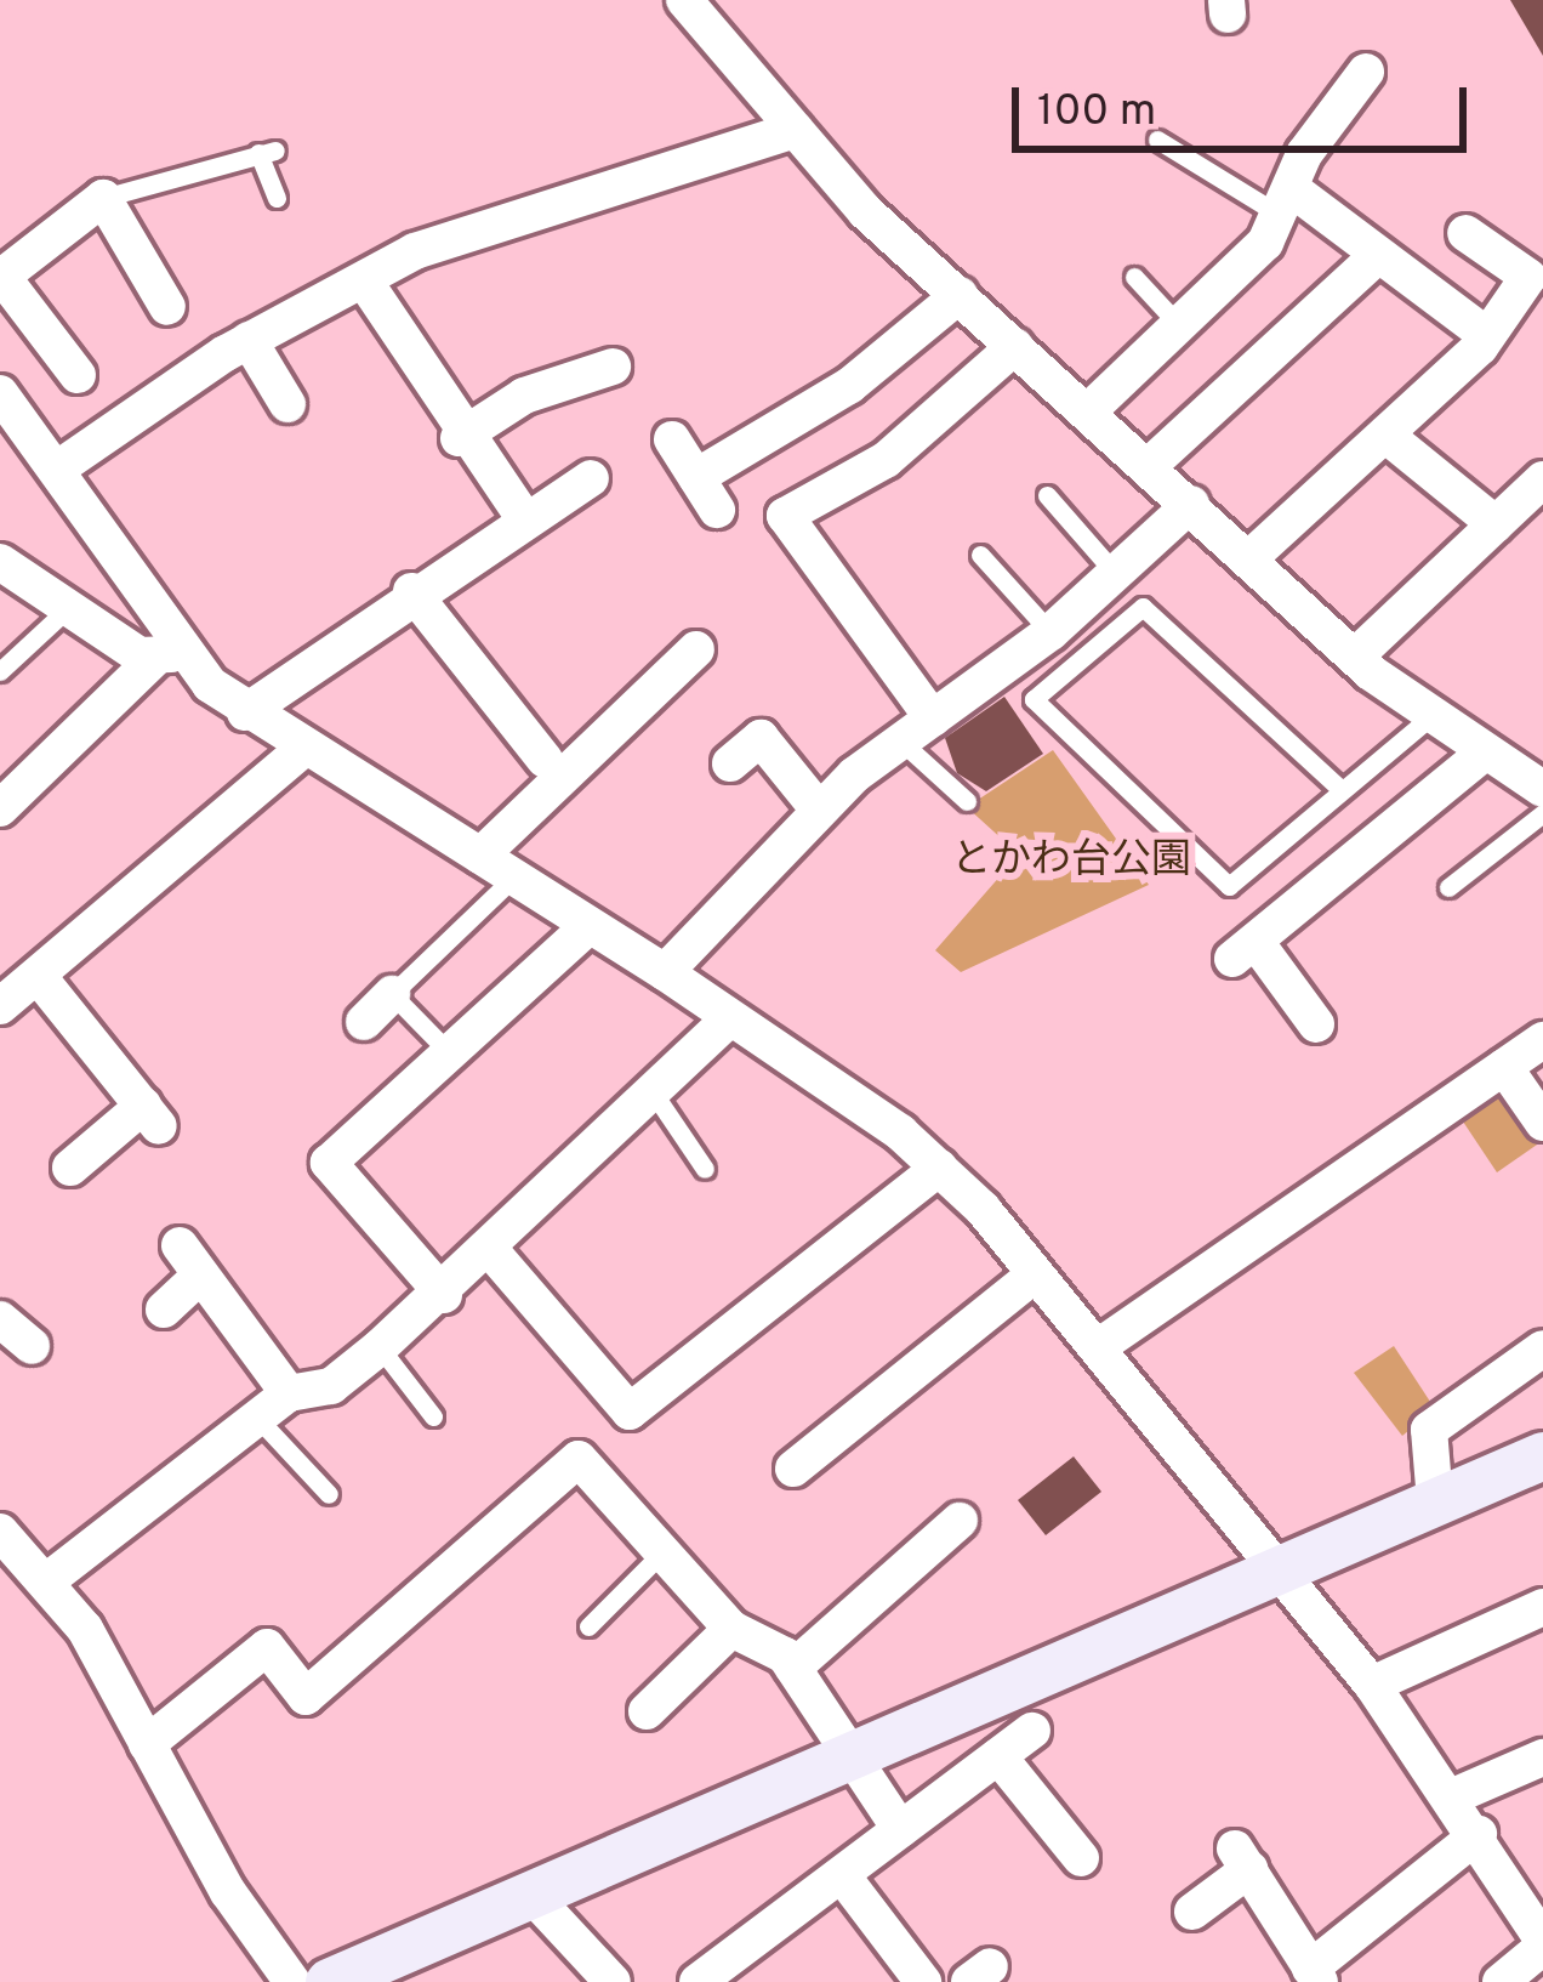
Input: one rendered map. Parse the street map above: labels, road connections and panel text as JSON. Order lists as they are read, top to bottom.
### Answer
{
  "parks": ["とかわ台公園"],
  "scale_bar": "100 m"
}
